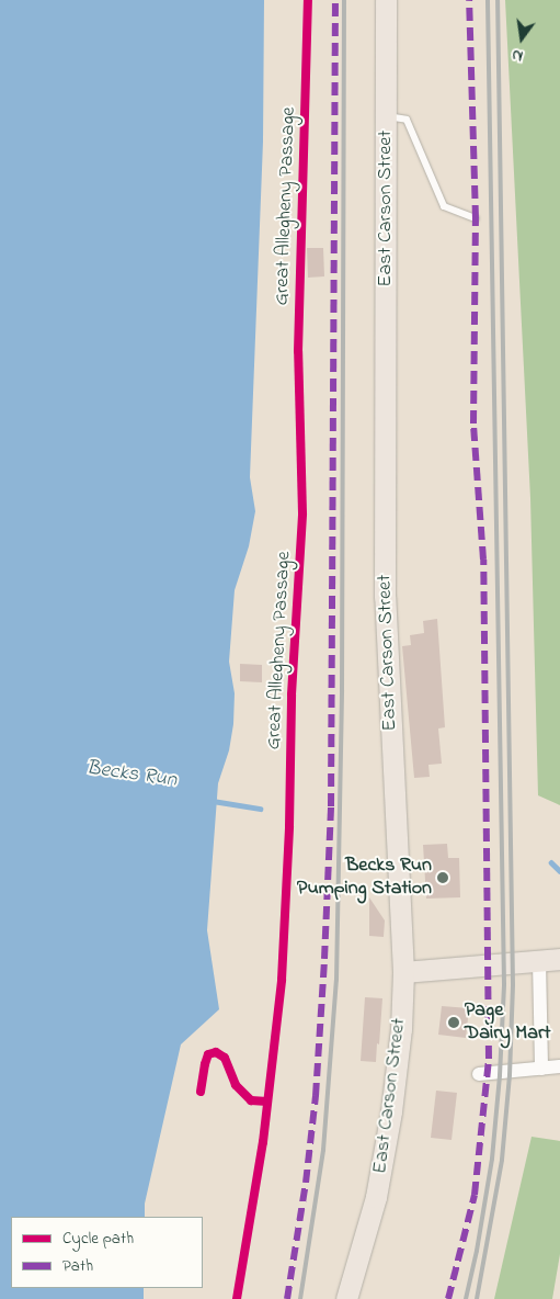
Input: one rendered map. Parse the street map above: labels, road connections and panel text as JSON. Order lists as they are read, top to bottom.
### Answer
{
  "streets": {
    "main road": ["East Carson Street"],
    "cycle path": ["Great Allegheny Passage"]
  },
  "water": ["Becks Run"],
  "places": ["Becks Run Pumping Station", "Page Dairy Mart"],
  "legend": ["Cycle path", "Path"],
  "north": "bottom"
}
